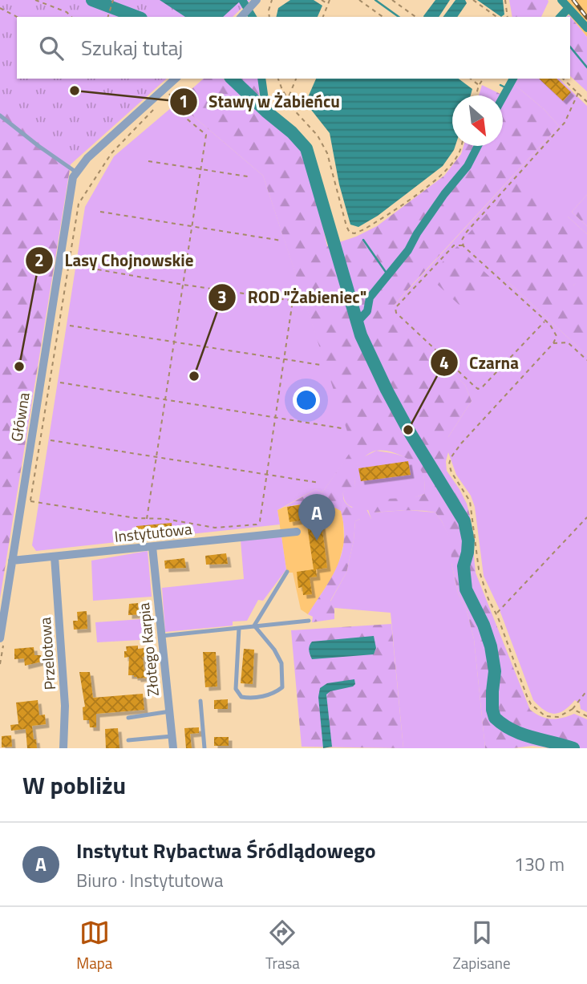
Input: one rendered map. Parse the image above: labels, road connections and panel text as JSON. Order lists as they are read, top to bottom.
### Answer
{
  "streets": {
    "street": [
      "Główna",
      "Instytutowa",
      "Złotego Karpia",
      "Przelotowa"
    ]
  },
  "crossings": [
    ["Główna", "Instytutowa"],
    ["Instytutowa", "Złotego Karpia"],
    ["Instytutowa", "Przelotowa"]
  ],
  "places": [
    "Stawy w Żabieńcu",
    "Lasy Chojnowskie",
    "ROD \"Żabieniec\"",
    "Czarna"
  ],
  "north": "bottom right",
  "page": {
    "search": "Szukaj tutaj",
    "pins": "A",
    "heading": "W pobliżu",
    "list": [
      {
        "mark": "A",
        "name": "Instytut Rybactwa Śródlądowego",
        "note": "Biuro · Instytutowa",
        "value": "130 m"
      }
    ],
    "nav": ["Mapa", "Trasa", "Zapisane"]
  }
}
